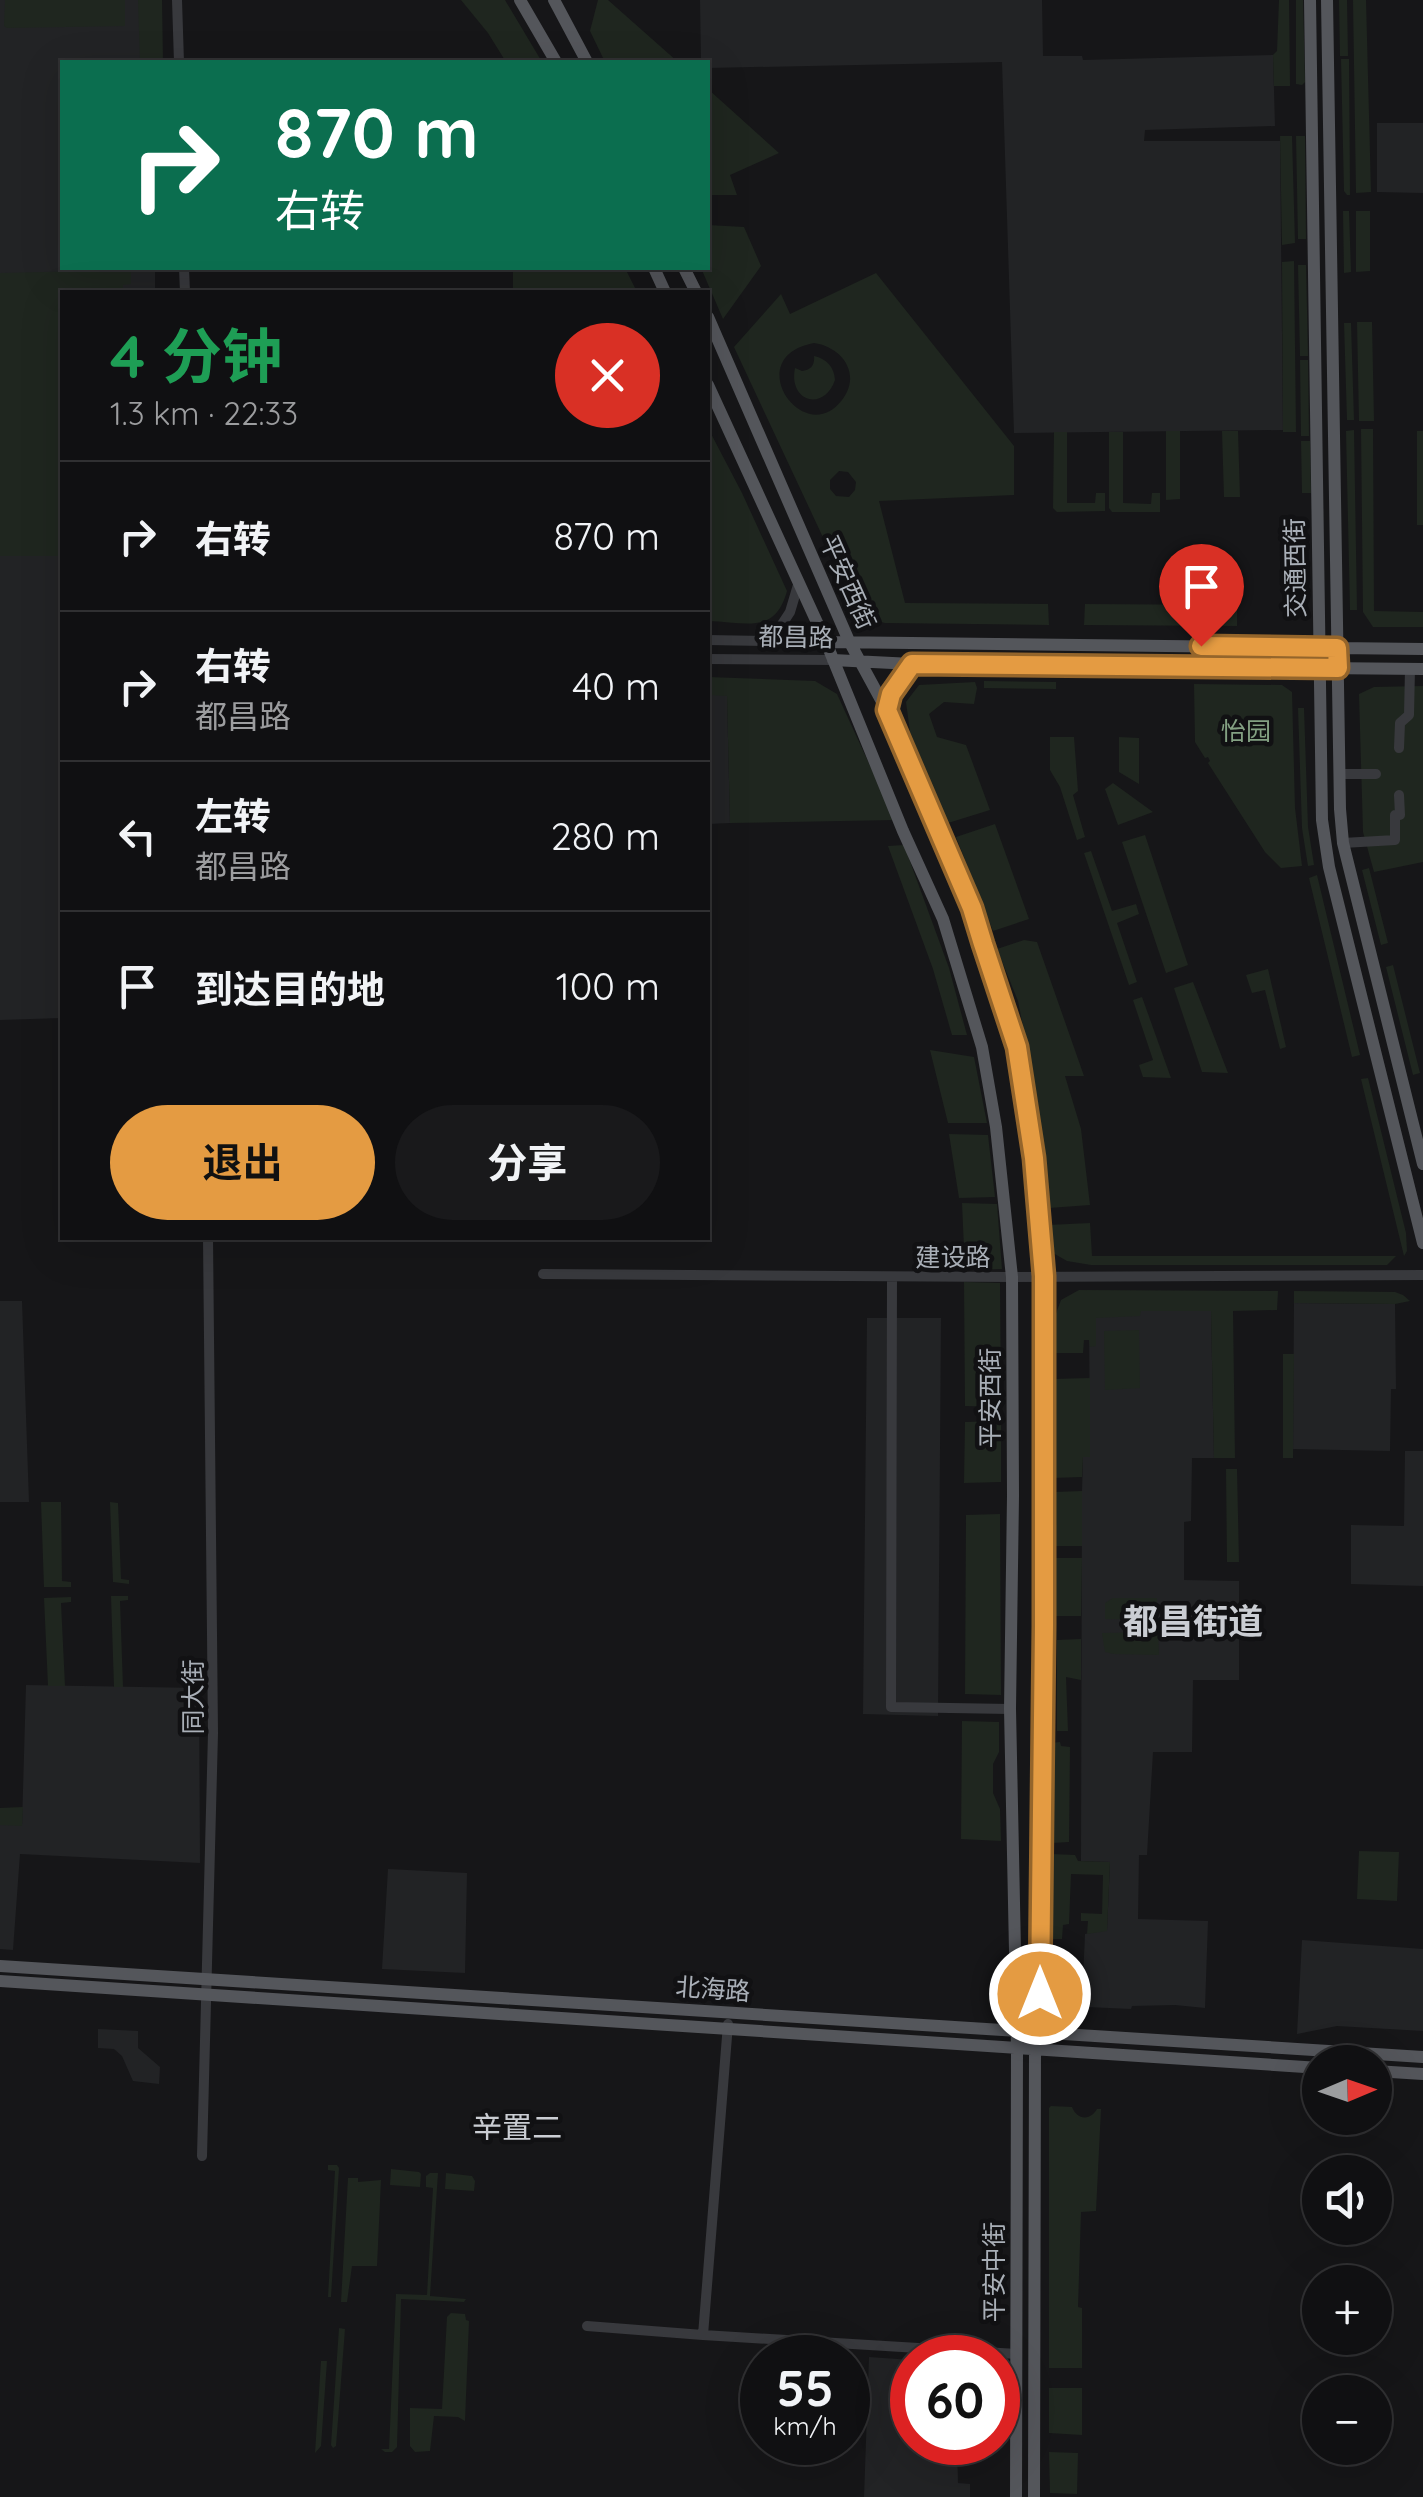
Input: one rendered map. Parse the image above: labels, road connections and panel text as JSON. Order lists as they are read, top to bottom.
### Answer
{
  "streets": {
    "main road": [
      "交通西街",
      "平安西街",
      "都昌路",
      "北海路",
      "平安中街"
    ],
    "street": ["建设路", "同大街"]
  },
  "crossings": [
    ["交通西街", "都昌路"],
    ["平安西街", "都昌路"],
    ["平安西街", "建设路"],
    ["平安西街", "北海路"],
    ["平安西街", "平安中街"],
    ["同大街", "北海路"],
    ["北海路", "平安中街"]
  ],
  "districts": ["都昌街道", "辛置二"],
  "parks": ["怡园"],
  "north": "right",
  "page": {
    "turn": ["870 m", "右转"],
    "heading": ["4 分钟", "1.3 km · 22:33"],
    "list": [
      {
        "name": "右转",
        "value": "870 m"
      },
      {
        "name": "右转",
        "note": "都昌路",
        "value": "40 m"
      },
      {
        "name": "左转",
        "note": "都昌路",
        "value": "280 m"
      },
      {
        "name": "到达目的地",
        "value": "100 m"
      }
    ],
    "buttons": ["退出", "分享"],
    "map_buttons": ["+", "−"],
    "speed": "55 km/h",
    "limit": "60"
  }
}
